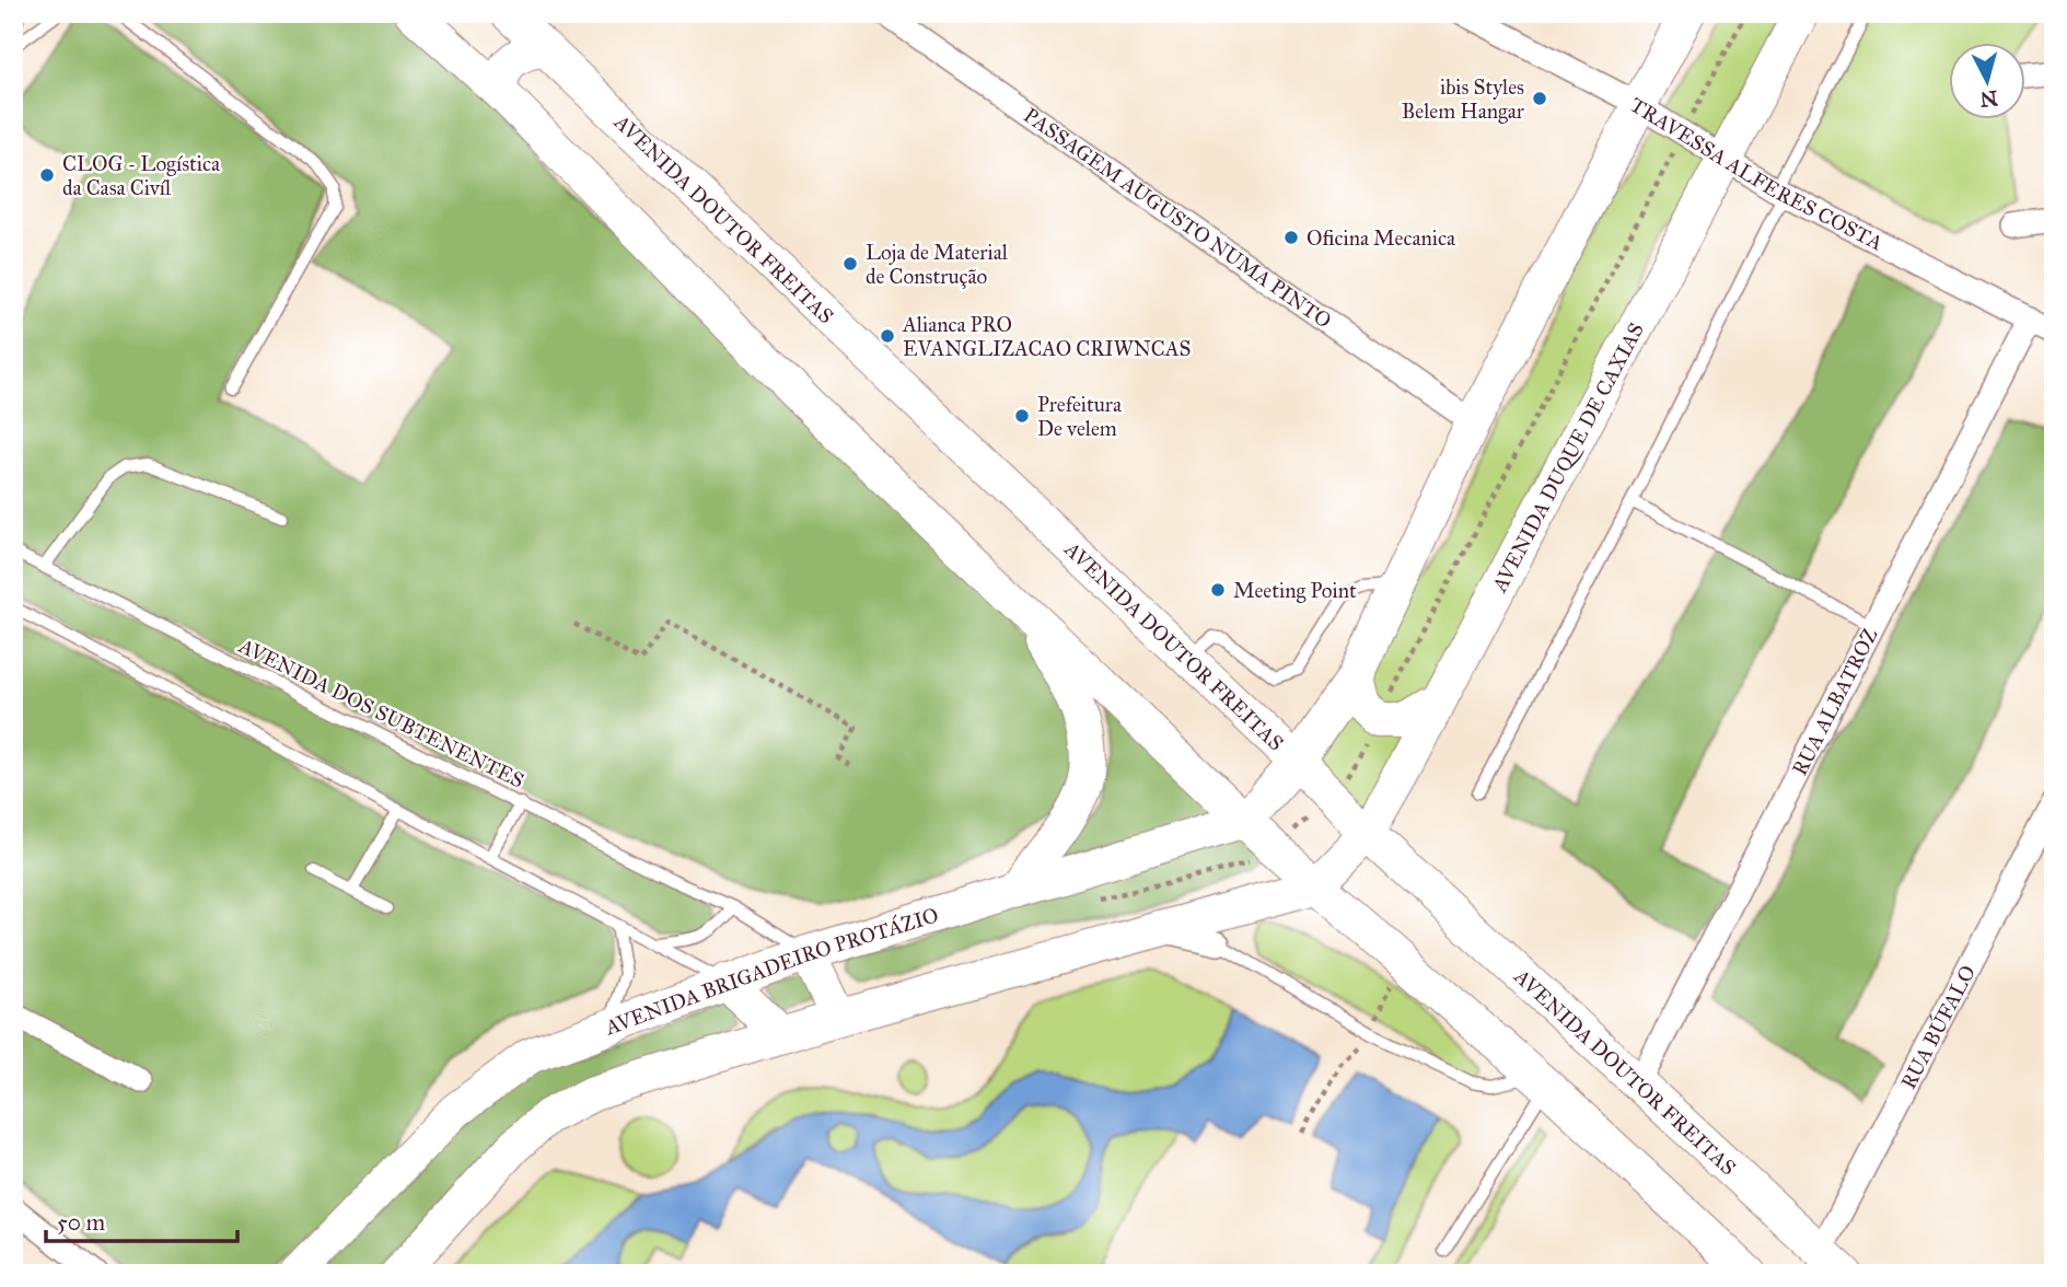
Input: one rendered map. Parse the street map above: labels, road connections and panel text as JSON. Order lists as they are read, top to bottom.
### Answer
{
  "streets": {
    "main road": ["AVENIDA DOUTOR FREITAS", "AVENIDA DUQUE DE CAXIAS", "AVENIDA BRIGADEIRO PROTÁZIO"],
    "street": [
      "TRAVESSA ALFERES COSTA",
      "PASSAGEM AUGUSTO NUMA PINTO",
      "RUA ALBATROZ",
      "RUA BÚFALO"
    ],
    "lane": ["AVENIDA DOS SUBTENENTES"]
  },
  "crossings": [
    ["TRAVESSA ALFERES COSTA", "AVENIDA DUQUE DE CAXIAS"],
    ["TRAVESSA ALFERES COSTA", "RUA ALBATROZ"],
    ["AVENIDA DOUTOR FREITAS", "AVENIDA DUQUE DE CAXIAS"],
    ["AVENIDA DOUTOR FREITAS", "RUA ALBATROZ"],
    ["AVENIDA DOUTOR FREITAS", "RUA BÚFALO"],
    ["AVENIDA DOS SUBTENENTES", "AVENIDA BRIGADEIRO PROTÁZIO"]
  ],
  "places": [
    "ibis Styles Belem Hangar",
    "CLOG - Logística da Casa Civíl",
    "Oficina Mecanica",
    "Loja de Material de Construção",
    "Alianca PRO EVANGLIZACAO CRIWNCAS",
    "Prefeitura De velem",
    "Meeting Point"
  ],
  "scale_bar": "50 m",
  "north": "bottom"
}
